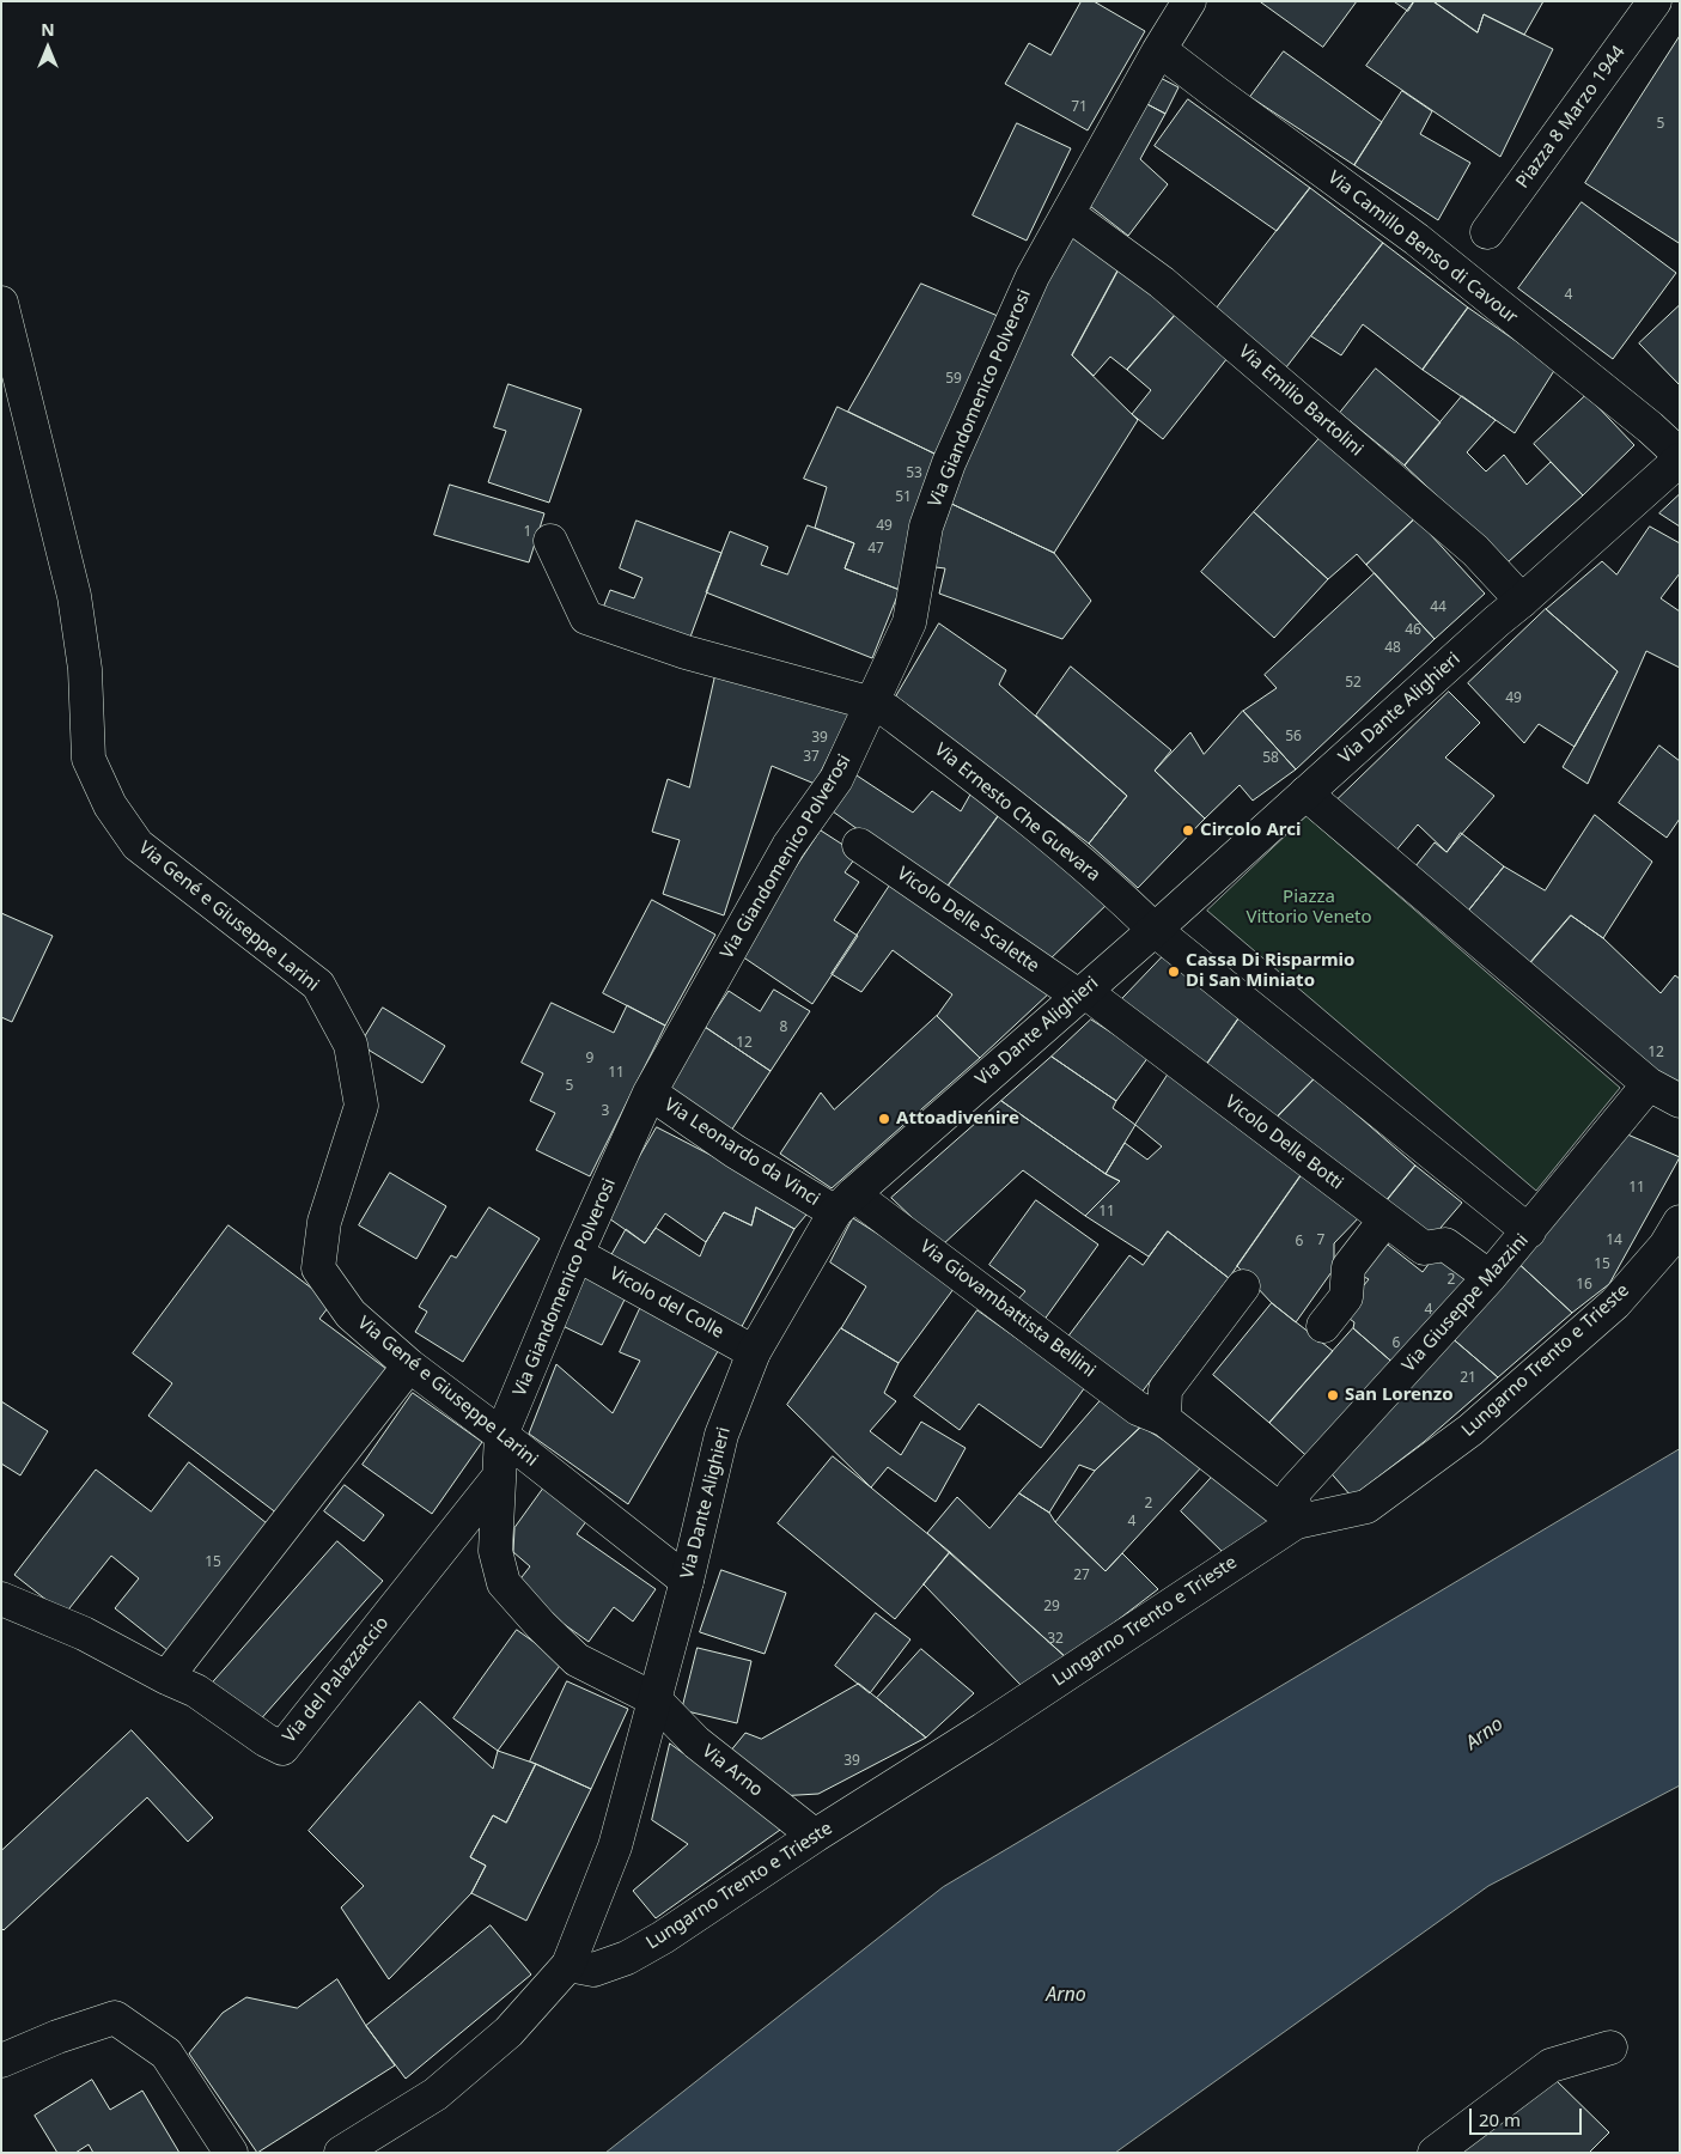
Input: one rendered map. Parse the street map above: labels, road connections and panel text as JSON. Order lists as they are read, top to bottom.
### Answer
{
  "streets": {
    "street": [
      "Piazza 8 Marzo 1944",
      "Via Camillo Benso di Cavour",
      "Via Giandomenico Polverosi",
      "Via Emilio Bartolini",
      "Via Dante Alighieri",
      "Via Ernesto Che Guevara",
      "Via Gené e Giuseppe Larini",
      "Vicolo Delle Scalette",
      "Vicolo Delle Botti",
      "Via Leonardo da Vinci",
      "Vicolo del Colle",
      "Via Giuseppe Mazzini",
      "Via Giovambattista Bellini",
      "Lungarno Trento e Trieste",
      "Via del Palazzaccio",
      "Via Arno"
    ]
  },
  "crossings": [
    ["Via Camillo Benso di Cavour", "Via Giandomenico Polverosi"],
    ["Via Giandomenico Polverosi", "Via Emilio Bartolini"],
    ["Via Giandomenico Polverosi", "Via Dante Alighieri"],
    ["Via Giandomenico Polverosi", "Via Ernesto Che Guevara"],
    ["Via Giandomenico Polverosi", "Via Gené e Giuseppe Larini"],
    ["Via Giandomenico Polverosi", "Via Leonardo da Vinci"],
    ["Via Giandomenico Polverosi", "Vicolo del Colle"],
    ["Via Giandomenico Polverosi", "Via del Palazzaccio"],
    ["Via Giandomenico Polverosi", "Via Arno"],
    ["Via Emilio Bartolini", "Via Dante Alighieri"],
    ["Via Dante Alighieri", "Via Ernesto Che Guevara"],
    ["Via Dante Alighieri", "Via Gené e Giuseppe Larini"],
    ["Via Dante Alighieri", "Vicolo Delle Scalette"],
    ["Via Dante Alighieri", "Vicolo Delle Botti"],
    ["Via Dante Alighieri", "Via Leonardo da Vinci"],
    ["Via Dante Alighieri", "Vicolo del Colle"],
    ["Via Dante Alighieri", "Via Giovambattista Bellini"],
    ["Via Dante Alighieri", "Lungarno Trento e Trieste"],
    ["Via Dante Alighieri", "Via Arno"],
    ["Vicolo Delle Scalette", "Vicolo Delle Botti"],
    ["Vicolo Delle Botti", "Via Giuseppe Mazzini"],
    ["Via Leonardo da Vinci", "Via Giovambattista Bellini"],
    ["Via Giuseppe Mazzini", "Via Giovambattista Bellini"],
    ["Via Giuseppe Mazzini", "Lungarno Trento e Trieste"],
    ["Via Giovambattista Bellini", "Lungarno Trento e Trieste"],
    ["Lungarno Trento e Trieste", "Via Arno"]
  ],
  "water": ["Arno"],
  "parks": ["Piazza Vittorio Veneto"],
  "places": [
    "Circolo Arci",
    "Cassa Di Risparmio Di San Miniato",
    "Attoadivenire",
    "San Lorenzo"
  ],
  "house_numbers": [
    "71",
    "5",
    "4",
    "59",
    "53",
    "51",
    "49",
    "1",
    "47",
    "44",
    "46",
    "48",
    "52",
    "49",
    "56",
    "39",
    "37",
    "58",
    "8",
    "12",
    "12",
    "9",
    "11",
    "5",
    "3",
    "11",
    "11",
    "7",
    "14",
    "6",
    "15",
    "2",
    "16",
    "4",
    "6",
    "21",
    "2",
    "4",
    "15",
    "27",
    "29",
    "32",
    "39"
  ],
  "scale_bar": "20 m",
  "north": "top"
}
